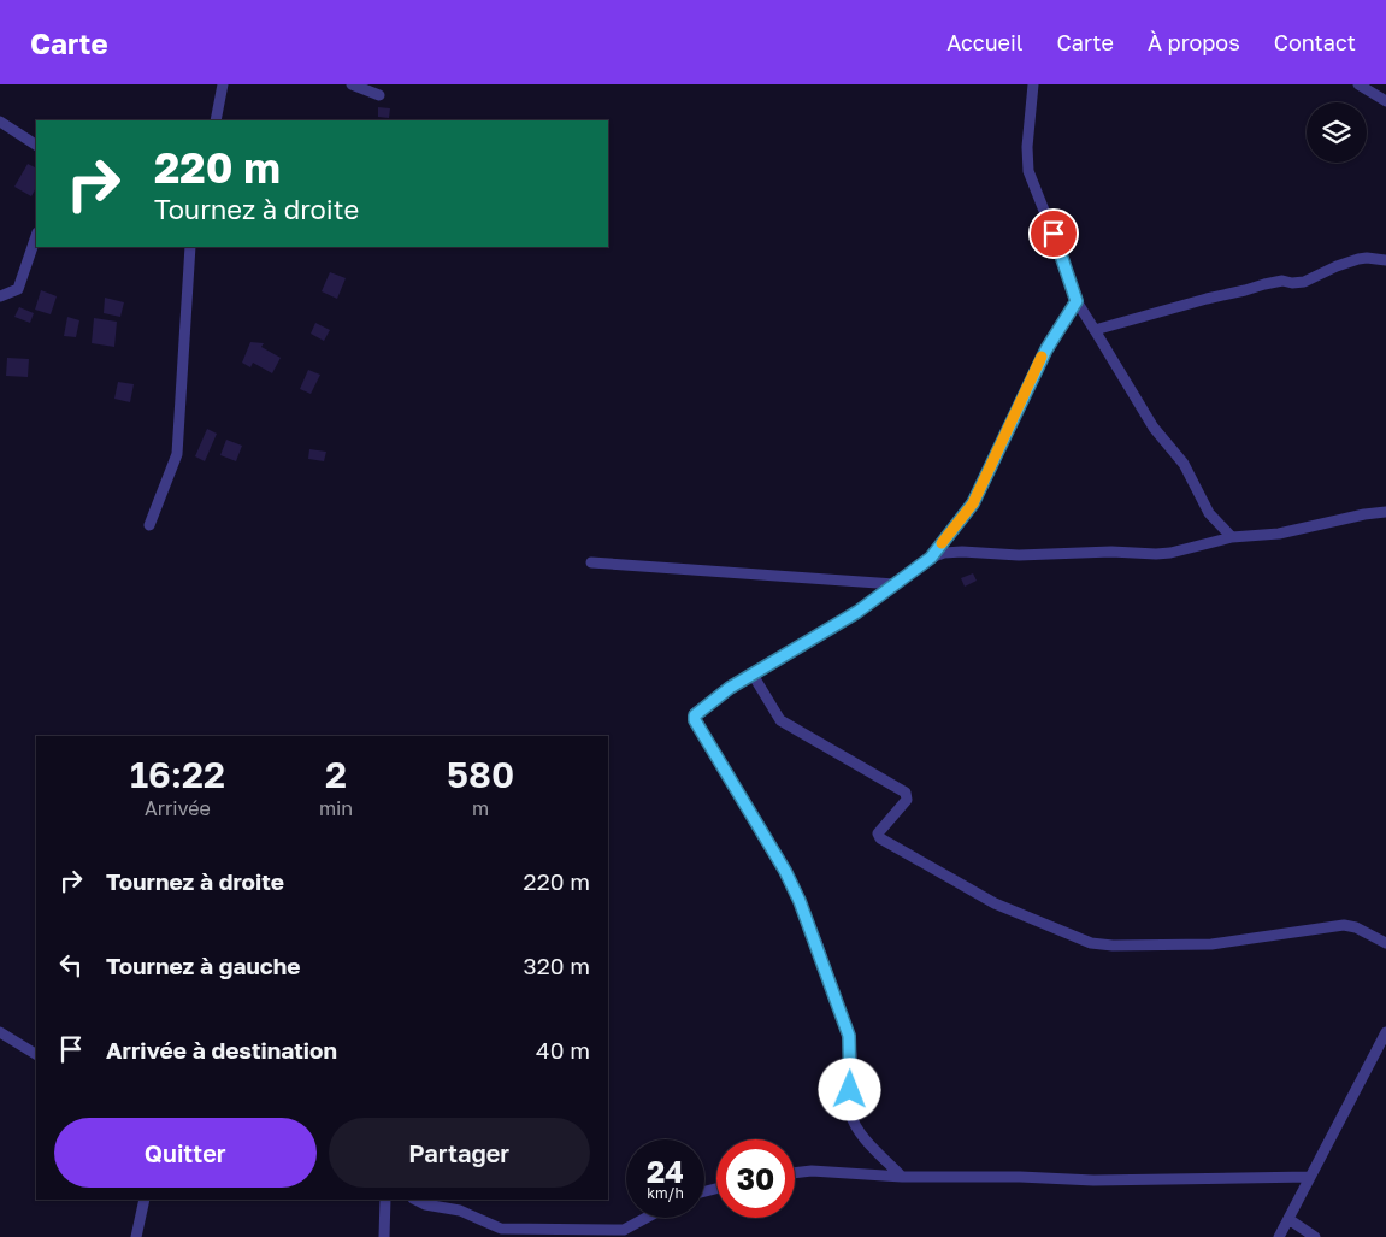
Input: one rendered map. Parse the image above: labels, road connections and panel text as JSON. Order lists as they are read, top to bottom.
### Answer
{
  "page": {
    "header": "Carte",
    "nav": [
      "Accueil",
      "Carte",
      "À propos",
      "Contact"
    ],
    "turn": ["220 m", "Tournez à droite"],
    "eta": [
      "16:22",
      "Arrivée",
      "2",
      "min",
      "580",
      "m"
    ],
    "list": [
      {
        "name": "Tournez à droite",
        "value": "220 m"
      },
      {
        "name": "Tournez à gauche",
        "value": "320 m"
      },
      {
        "name": "Arrivée à destination",
        "value": "40 m"
      }
    ],
    "buttons": ["Quitter", "Partager"],
    "speed": "24 km/h",
    "limit": "30"
  }
}
